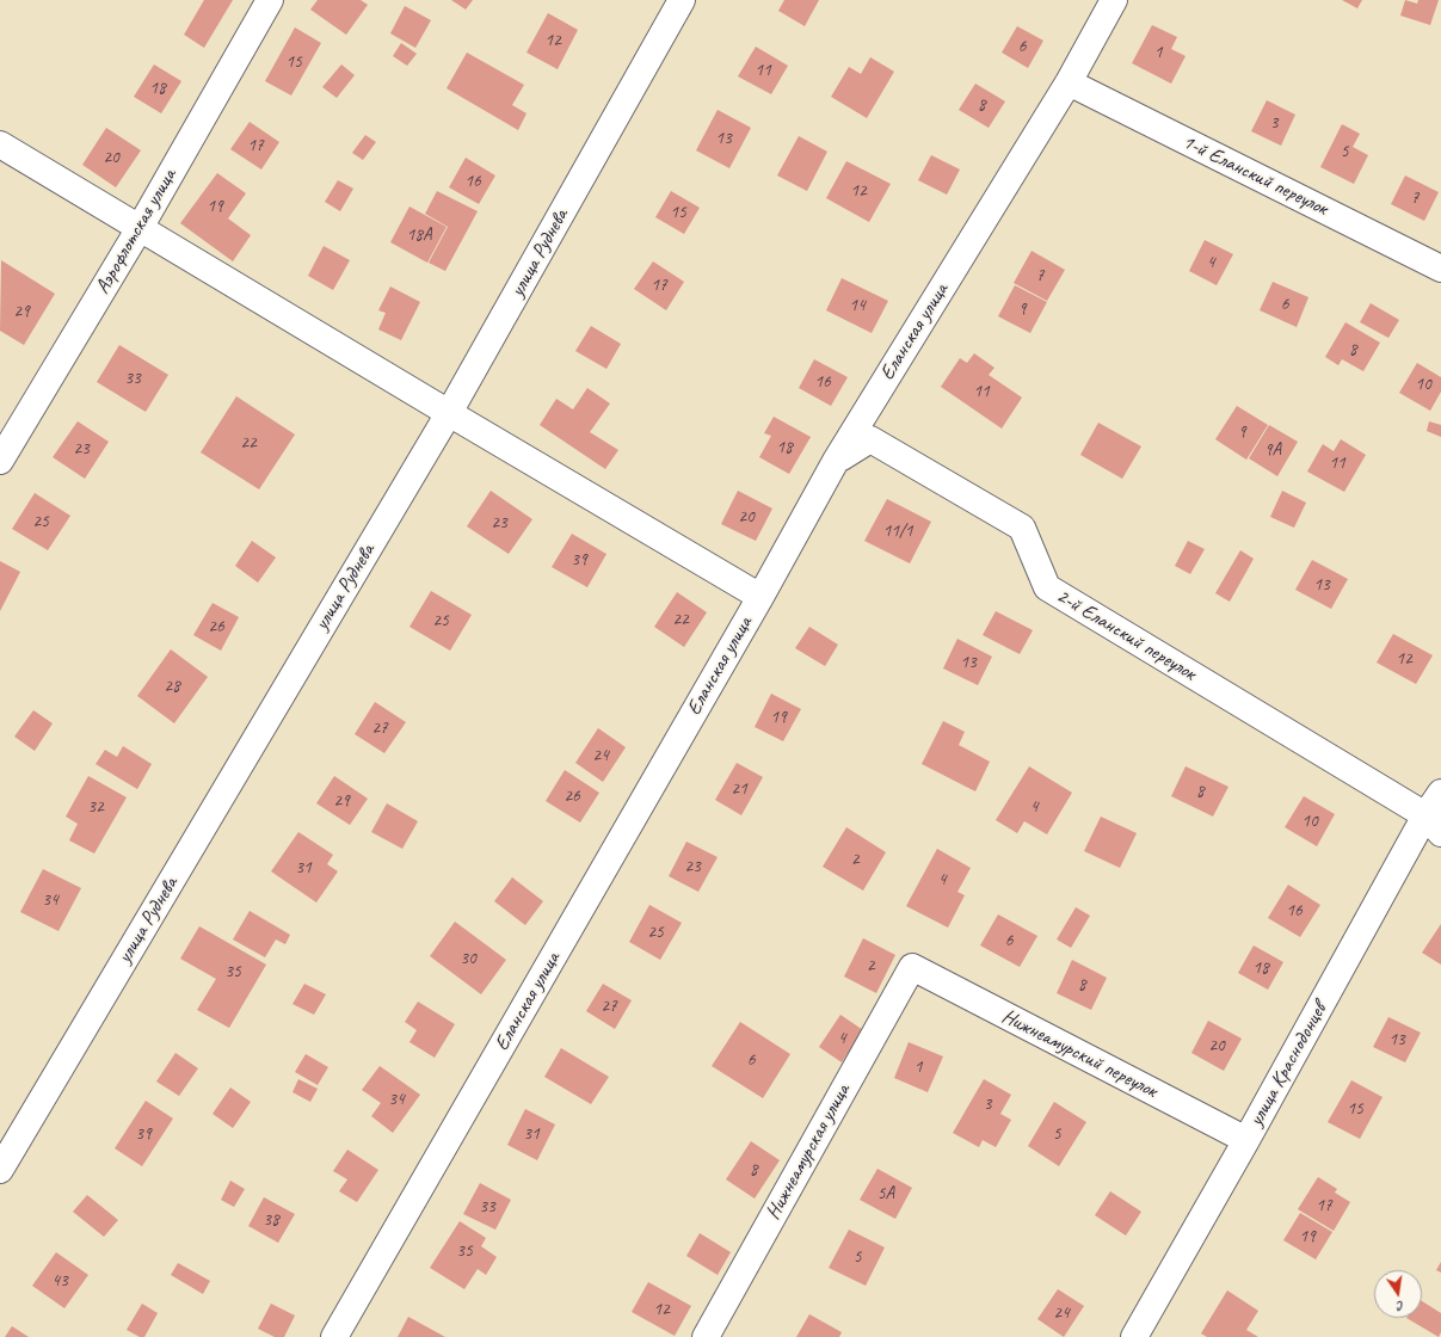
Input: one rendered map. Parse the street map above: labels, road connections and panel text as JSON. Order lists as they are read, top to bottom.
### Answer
{
  "streets": {
    "street": [
      "1-й Еланский переулок",
      "Аэрофлотская улица",
      "улица Руднева",
      "Еланская улица",
      "2-й Еланский переулок",
      "Нижнеамурский переулок",
      "улица Краснодонцев",
      "Нижнеамурская улица"
    ]
  },
  "crossings": [
    ["1-й Еланский переулок", "Еланская улица"],
    ["Еланская улица", "2-й Еланский переулок"],
    ["2-й Еланский переулок", "улица Краснодонцев"],
    ["Нижнеамурский переулок", "улица Краснодонцев"],
    ["Нижнеамурский переулок", "Нижнеамурская улица"]
  ],
  "house_numbers": [
    "12",
    "6",
    "1",
    "15",
    "11",
    "18",
    "8",
    "3",
    "13",
    "17",
    "5",
    "20",
    "16",
    "12",
    "7",
    "19",
    "15",
    "18А",
    "4",
    "7",
    "17",
    "6",
    "14",
    "9",
    "29",
    "8",
    "33",
    "16",
    "10",
    "11",
    "9",
    "22",
    "18",
    "23",
    "9А",
    "11",
    "20",
    "25",
    "23",
    "11/1",
    "39",
    "13",
    "22",
    "25",
    "26",
    "12",
    "13",
    "28",
    "19",
    "27",
    "24",
    "21",
    "8",
    "26",
    "29",
    "32",
    "4",
    "10",
    "2",
    "23",
    "31",
    "4",
    "34",
    "16",
    "25",
    "6",
    "30",
    "2",
    "18",
    "35",
    "8",
    "27",
    "4",
    "13",
    "20",
    "6",
    "1",
    "34",
    "3",
    "15",
    "39",
    "31",
    "5",
    "8",
    "5А",
    "17",
    "33",
    "38",
    "19",
    "35",
    "5",
    "43",
    "12",
    "24"
  ],
  "north": "bottom"
}
